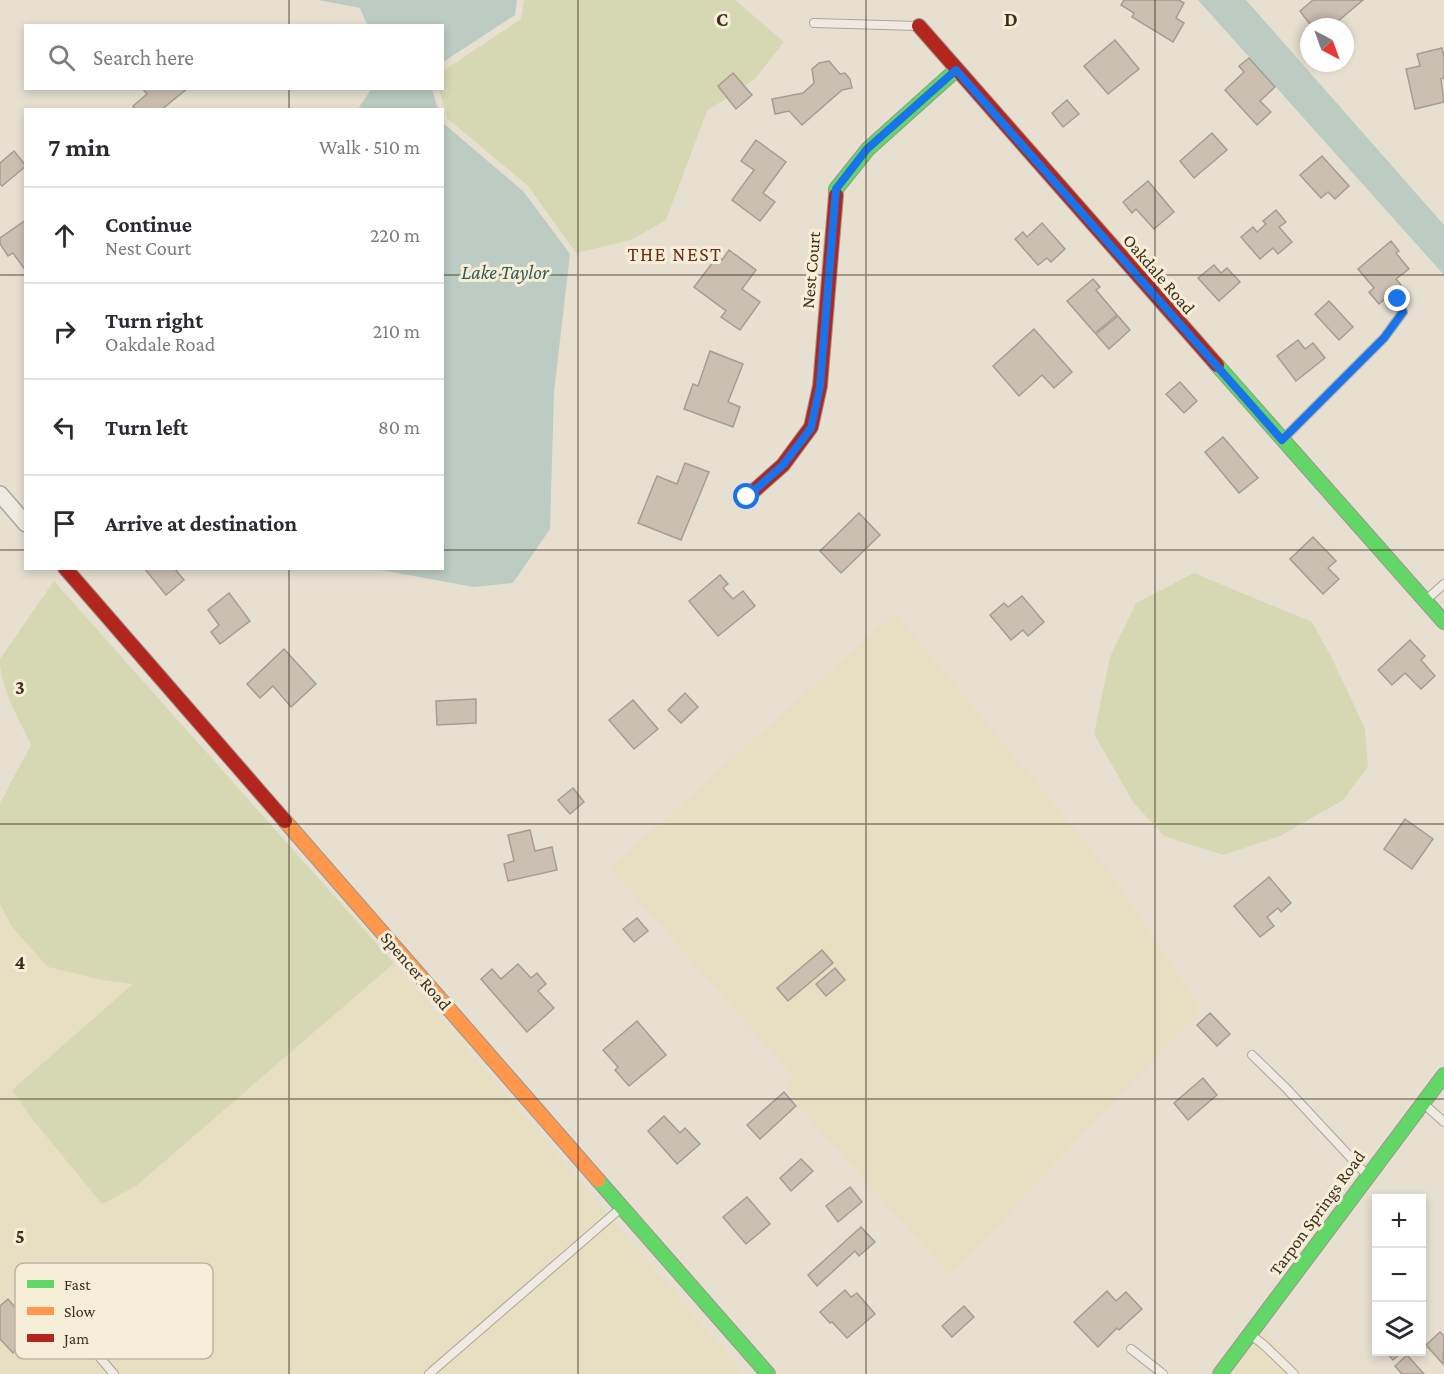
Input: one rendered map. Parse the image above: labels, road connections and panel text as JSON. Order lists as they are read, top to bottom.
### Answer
{
  "streets": {
    "street": [
      "Nest Court",
      "Oakdale Road",
      "Spencer Road",
      "Tarpon Springs Road"
    ]
  },
  "crossings": [
    ["Nest Court", "Oakdale Road"]
  ],
  "districts": ["THE NEST"],
  "water": ["Lake Taylor"],
  "legend": ["Fast", "Slow", "Jam"],
  "north": "bottom right",
  "page": {
    "search": "Search here",
    "heading": ["7 min", "Walk · 510 m"],
    "list": [
      ["Continue", "Nest Court", "220 m"],
      ["Turn right", "Oakdale Road", "210 m"],
      ["Turn left", "80 m"],
      "Arrive at destination"
    ],
    "map_buttons": ["+", "−"]
  },
  "grid": {
    "columns": ["C", "D"],
    "rows": ["3", "4", "5"]
  }
}
